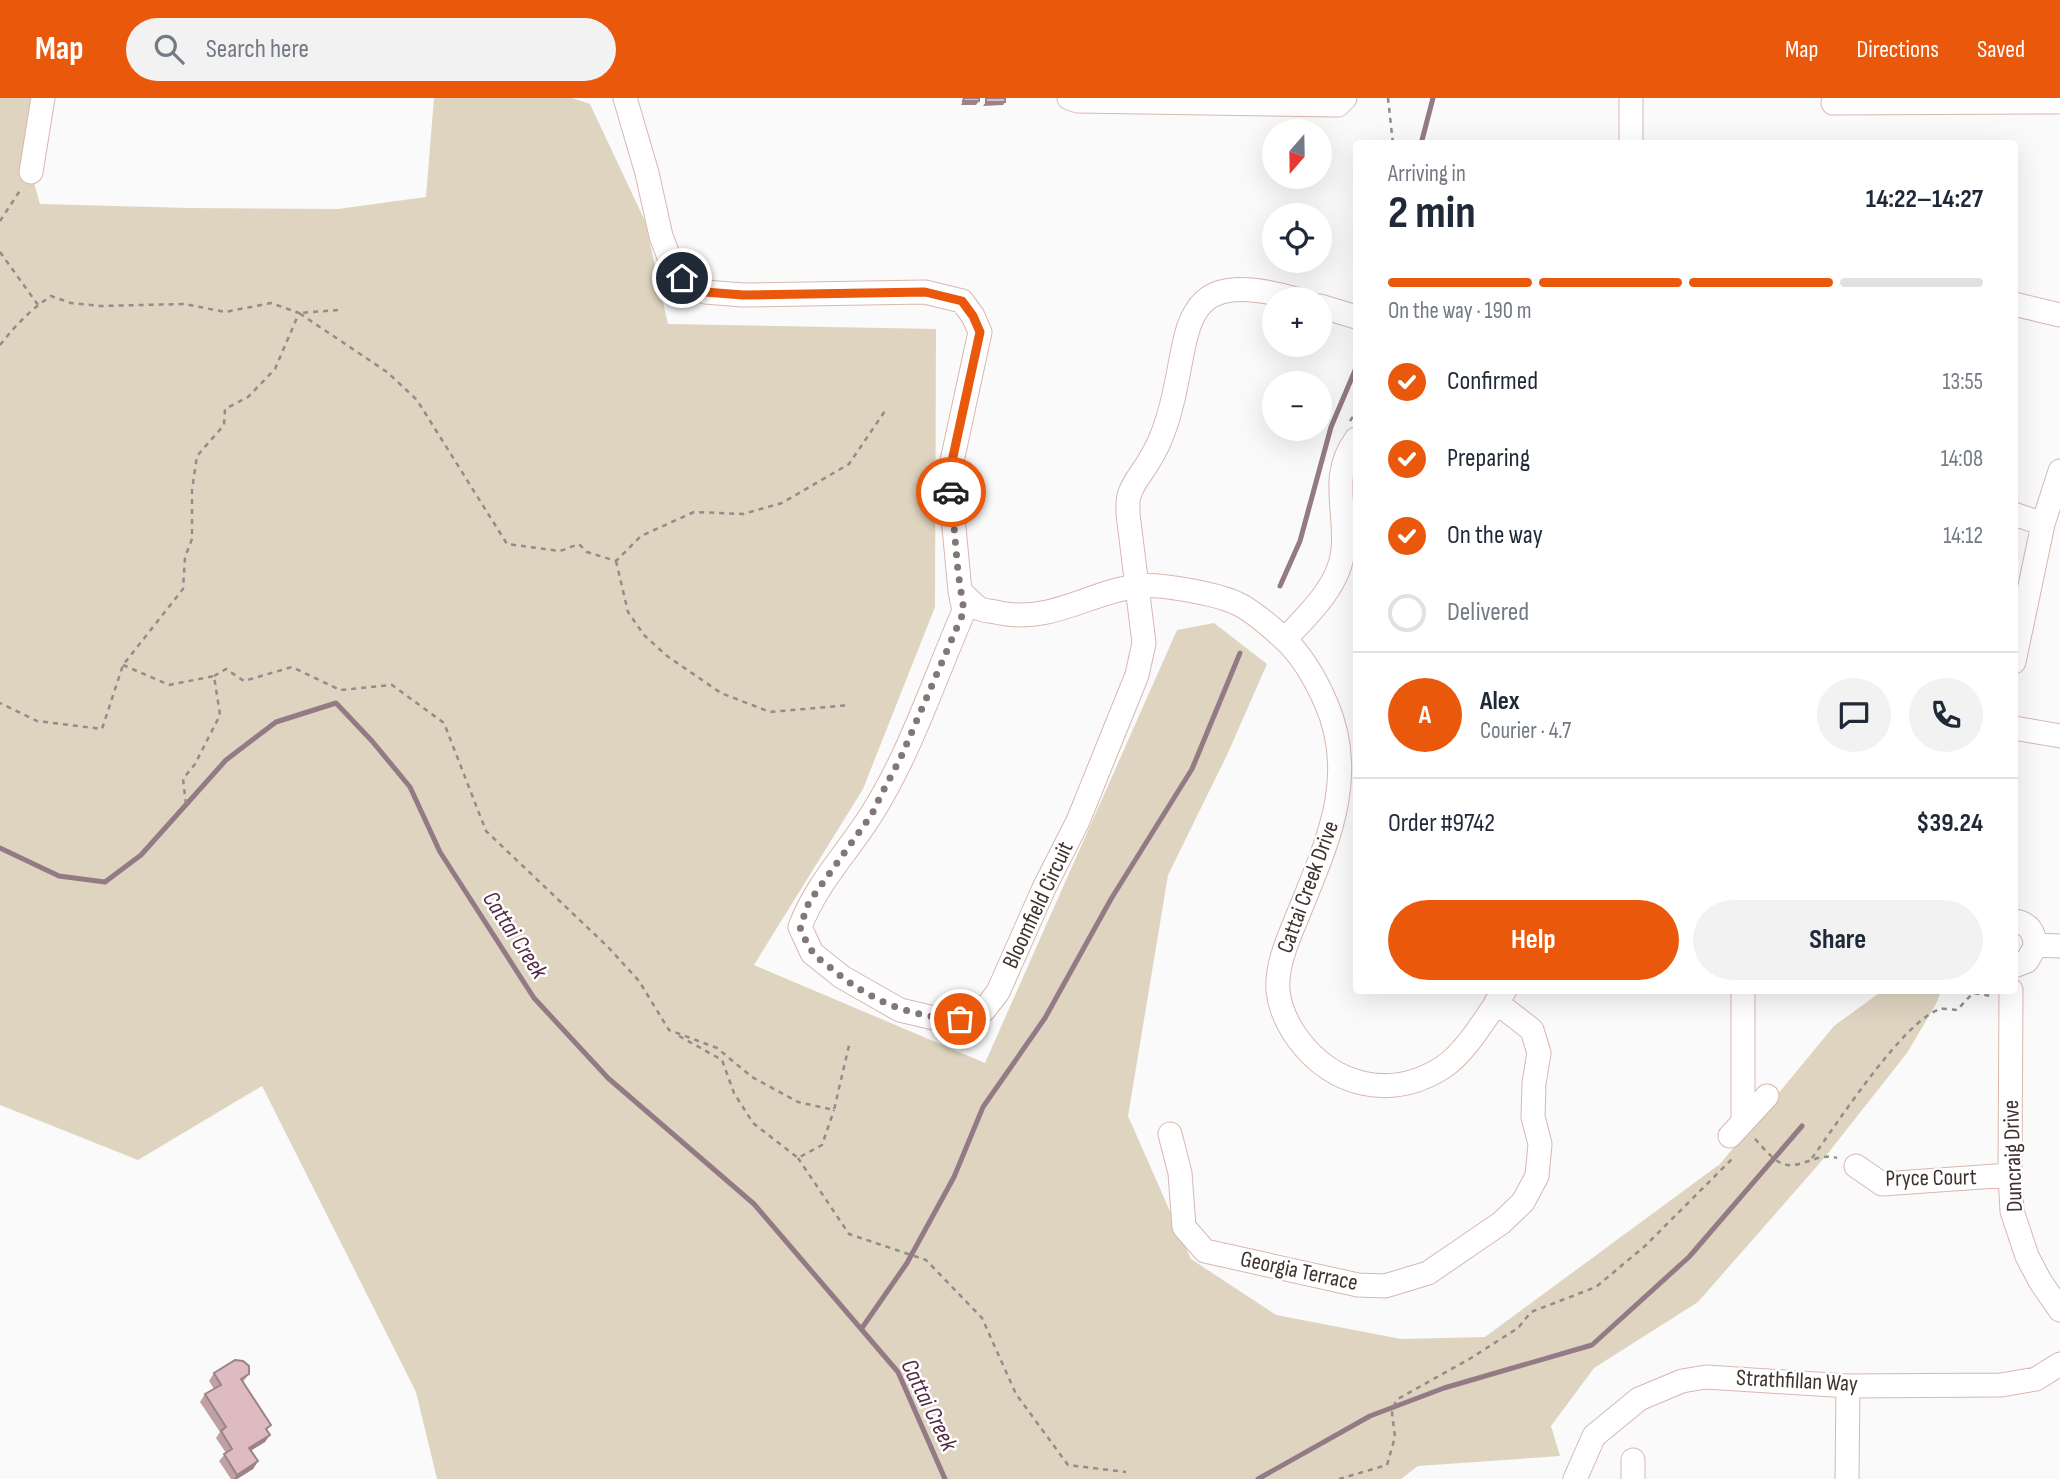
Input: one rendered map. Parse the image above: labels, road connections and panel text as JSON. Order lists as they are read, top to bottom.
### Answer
{
  "streets": {
    "street": [
      "Cattai Creek Drive",
      "Bloomfield Circuit",
      "Duncraig Drive",
      "Pryce Court",
      "Georgia Terrace",
      "Strathfillan Way"
    ]
  },
  "crossings": [
    ["Cattai Creek Drive", "Bloomfield Circuit"],
    ["Cattai Creek Drive", "Georgia Terrace"],
    ["Duncraig Drive", "Pryce Court"]
  ],
  "water": ["Cattai Creek"],
  "north": "bottom",
  "page": {
    "header": "Map",
    "search": "Search here",
    "nav": ["Map", "Directions", "Saved"],
    "map_buttons": ["+", "−"],
    "heading": ["2 min", "Arriving in", "14:22–14:27"],
    "panel": [
      "Alex",
      "Courier · 4.7",
      "Order #9742",
      "$39.24"
    ],
    "bar": "On the way · 190 m",
    "list": [
      ["Confirmed", "13:55"],
      ["Preparing", "14:08"],
      ["On the way", "14:12"],
      "Delivered"
    ],
    "round": "A",
    "buttons": ["Help", "Share"]
  }
}
